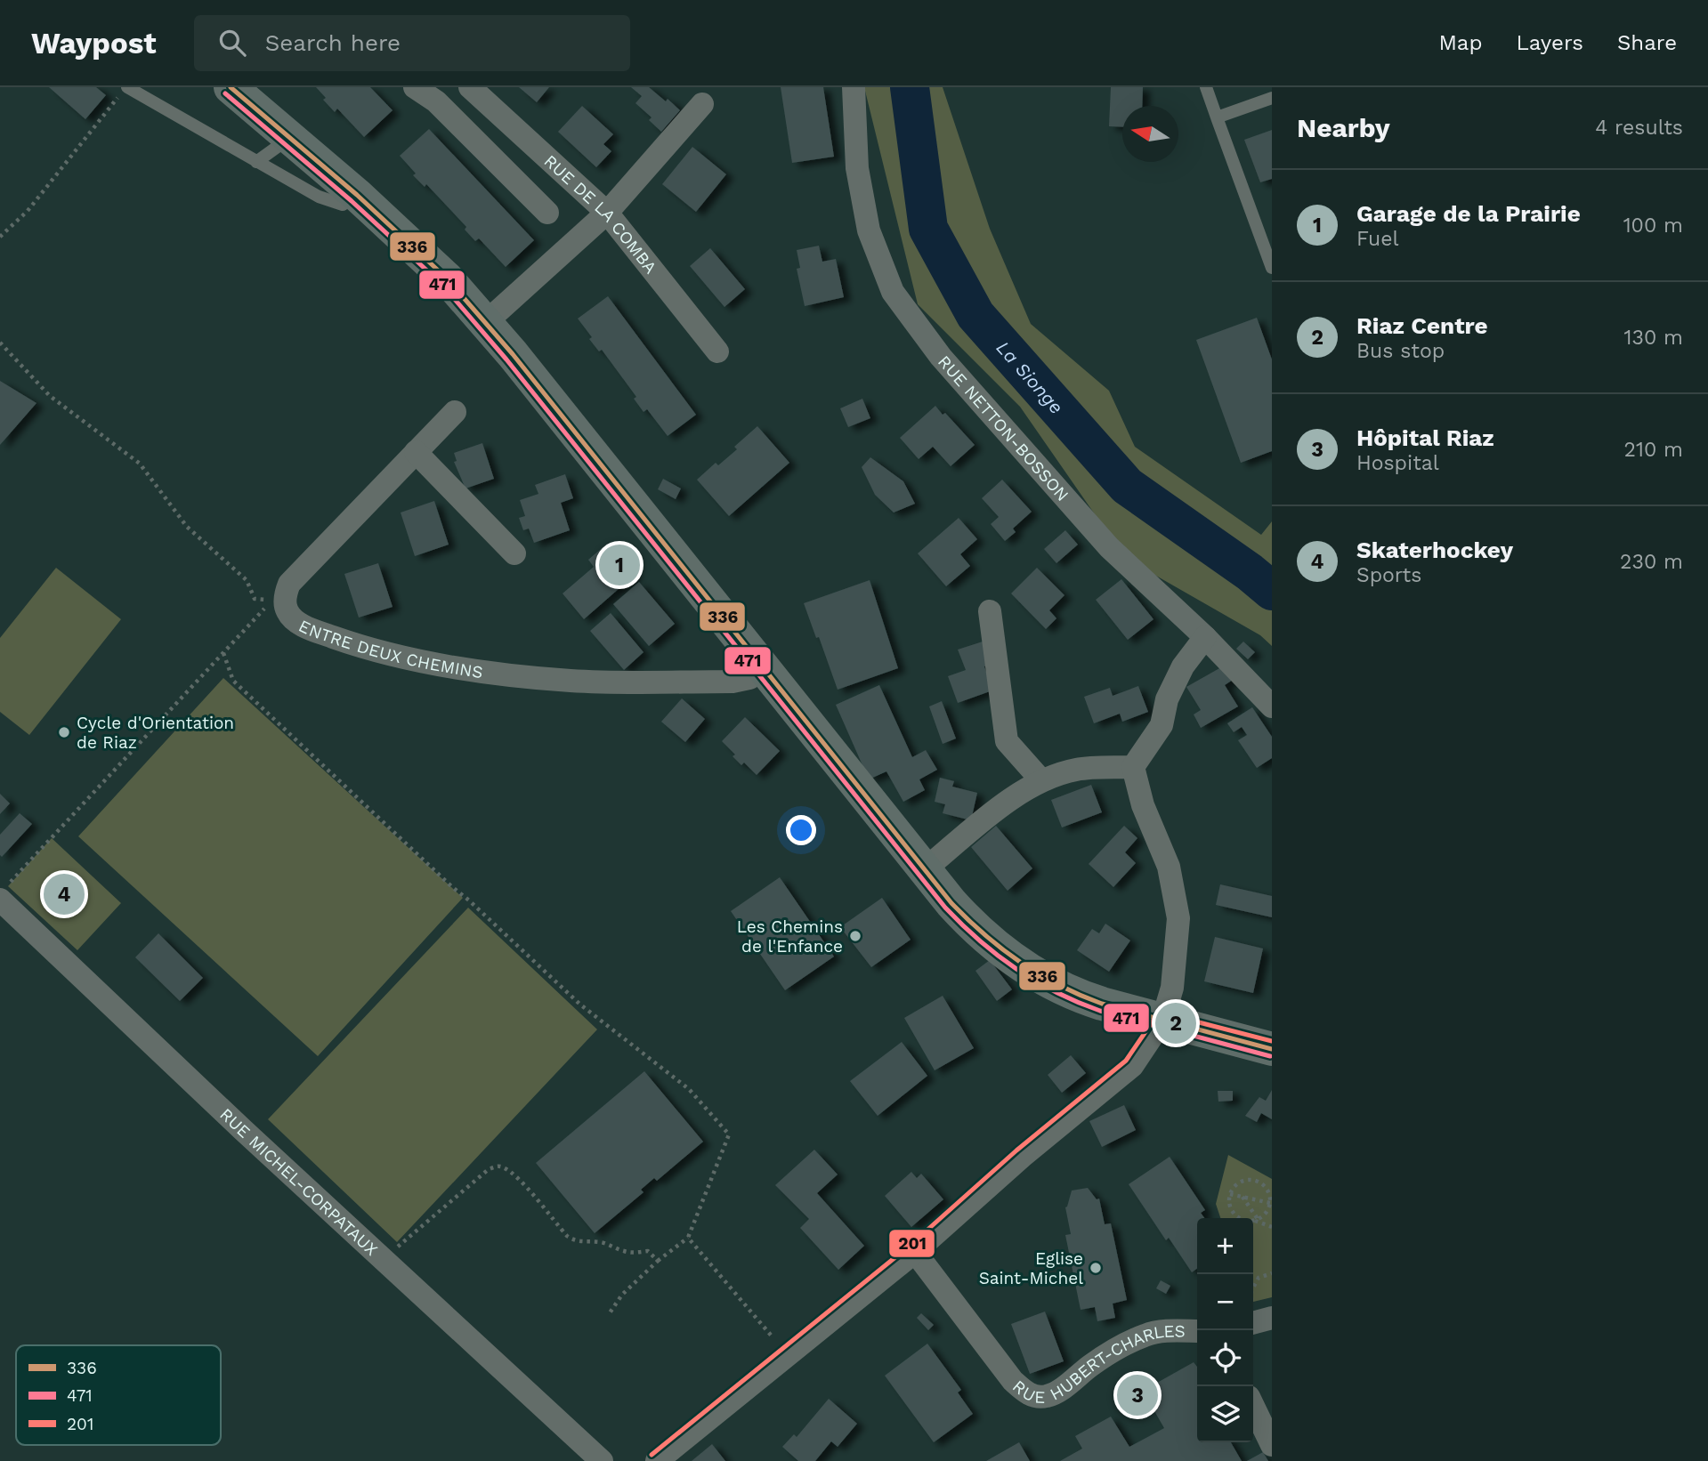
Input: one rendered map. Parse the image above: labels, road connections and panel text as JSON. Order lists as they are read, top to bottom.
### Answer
{
  "streets": {
    "street": [
      "RUE DE LA COMBA",
      "RUE NETTON-BOSSON",
      "ENTRE DEUX CHEMINS",
      "RUE MICHEL-CORPATAUX",
      "RUE HUBERT-CHARLES"
    ]
  },
  "water": ["La Sionge"],
  "places": ["Cycle d'Orientation de Riaz", "Les Chemins de l'Enfance", "Eglise Saint-Michel"],
  "lines": ["transit line 336", "transit line 471", "transit line 201"],
  "legend": ["336", "471", "201"],
  "north": "left",
  "page": {
    "header": "Waypost",
    "search": "Search here",
    "nav": ["Map", "Layers", "Share"],
    "heading": ["Nearby", "4 results"],
    "list": [
      {
        "mark": "1",
        "name": "Garage de la Prairie",
        "note": "Fuel",
        "value": "100 m"
      },
      {
        "mark": "2",
        "name": "Riaz Centre",
        "note": "Bus stop",
        "value": "130 m"
      },
      {
        "mark": "3",
        "name": "Hôpital Riaz",
        "note": "Hospital",
        "value": "210 m"
      },
      {
        "mark": "4",
        "name": "Skaterhockey",
        "note": "Sports",
        "value": "230 m"
      }
    ],
    "pins": [
      "1",
      "4",
      "2",
      "3"
    ],
    "map_buttons": ["+", "−"]
  }
}
